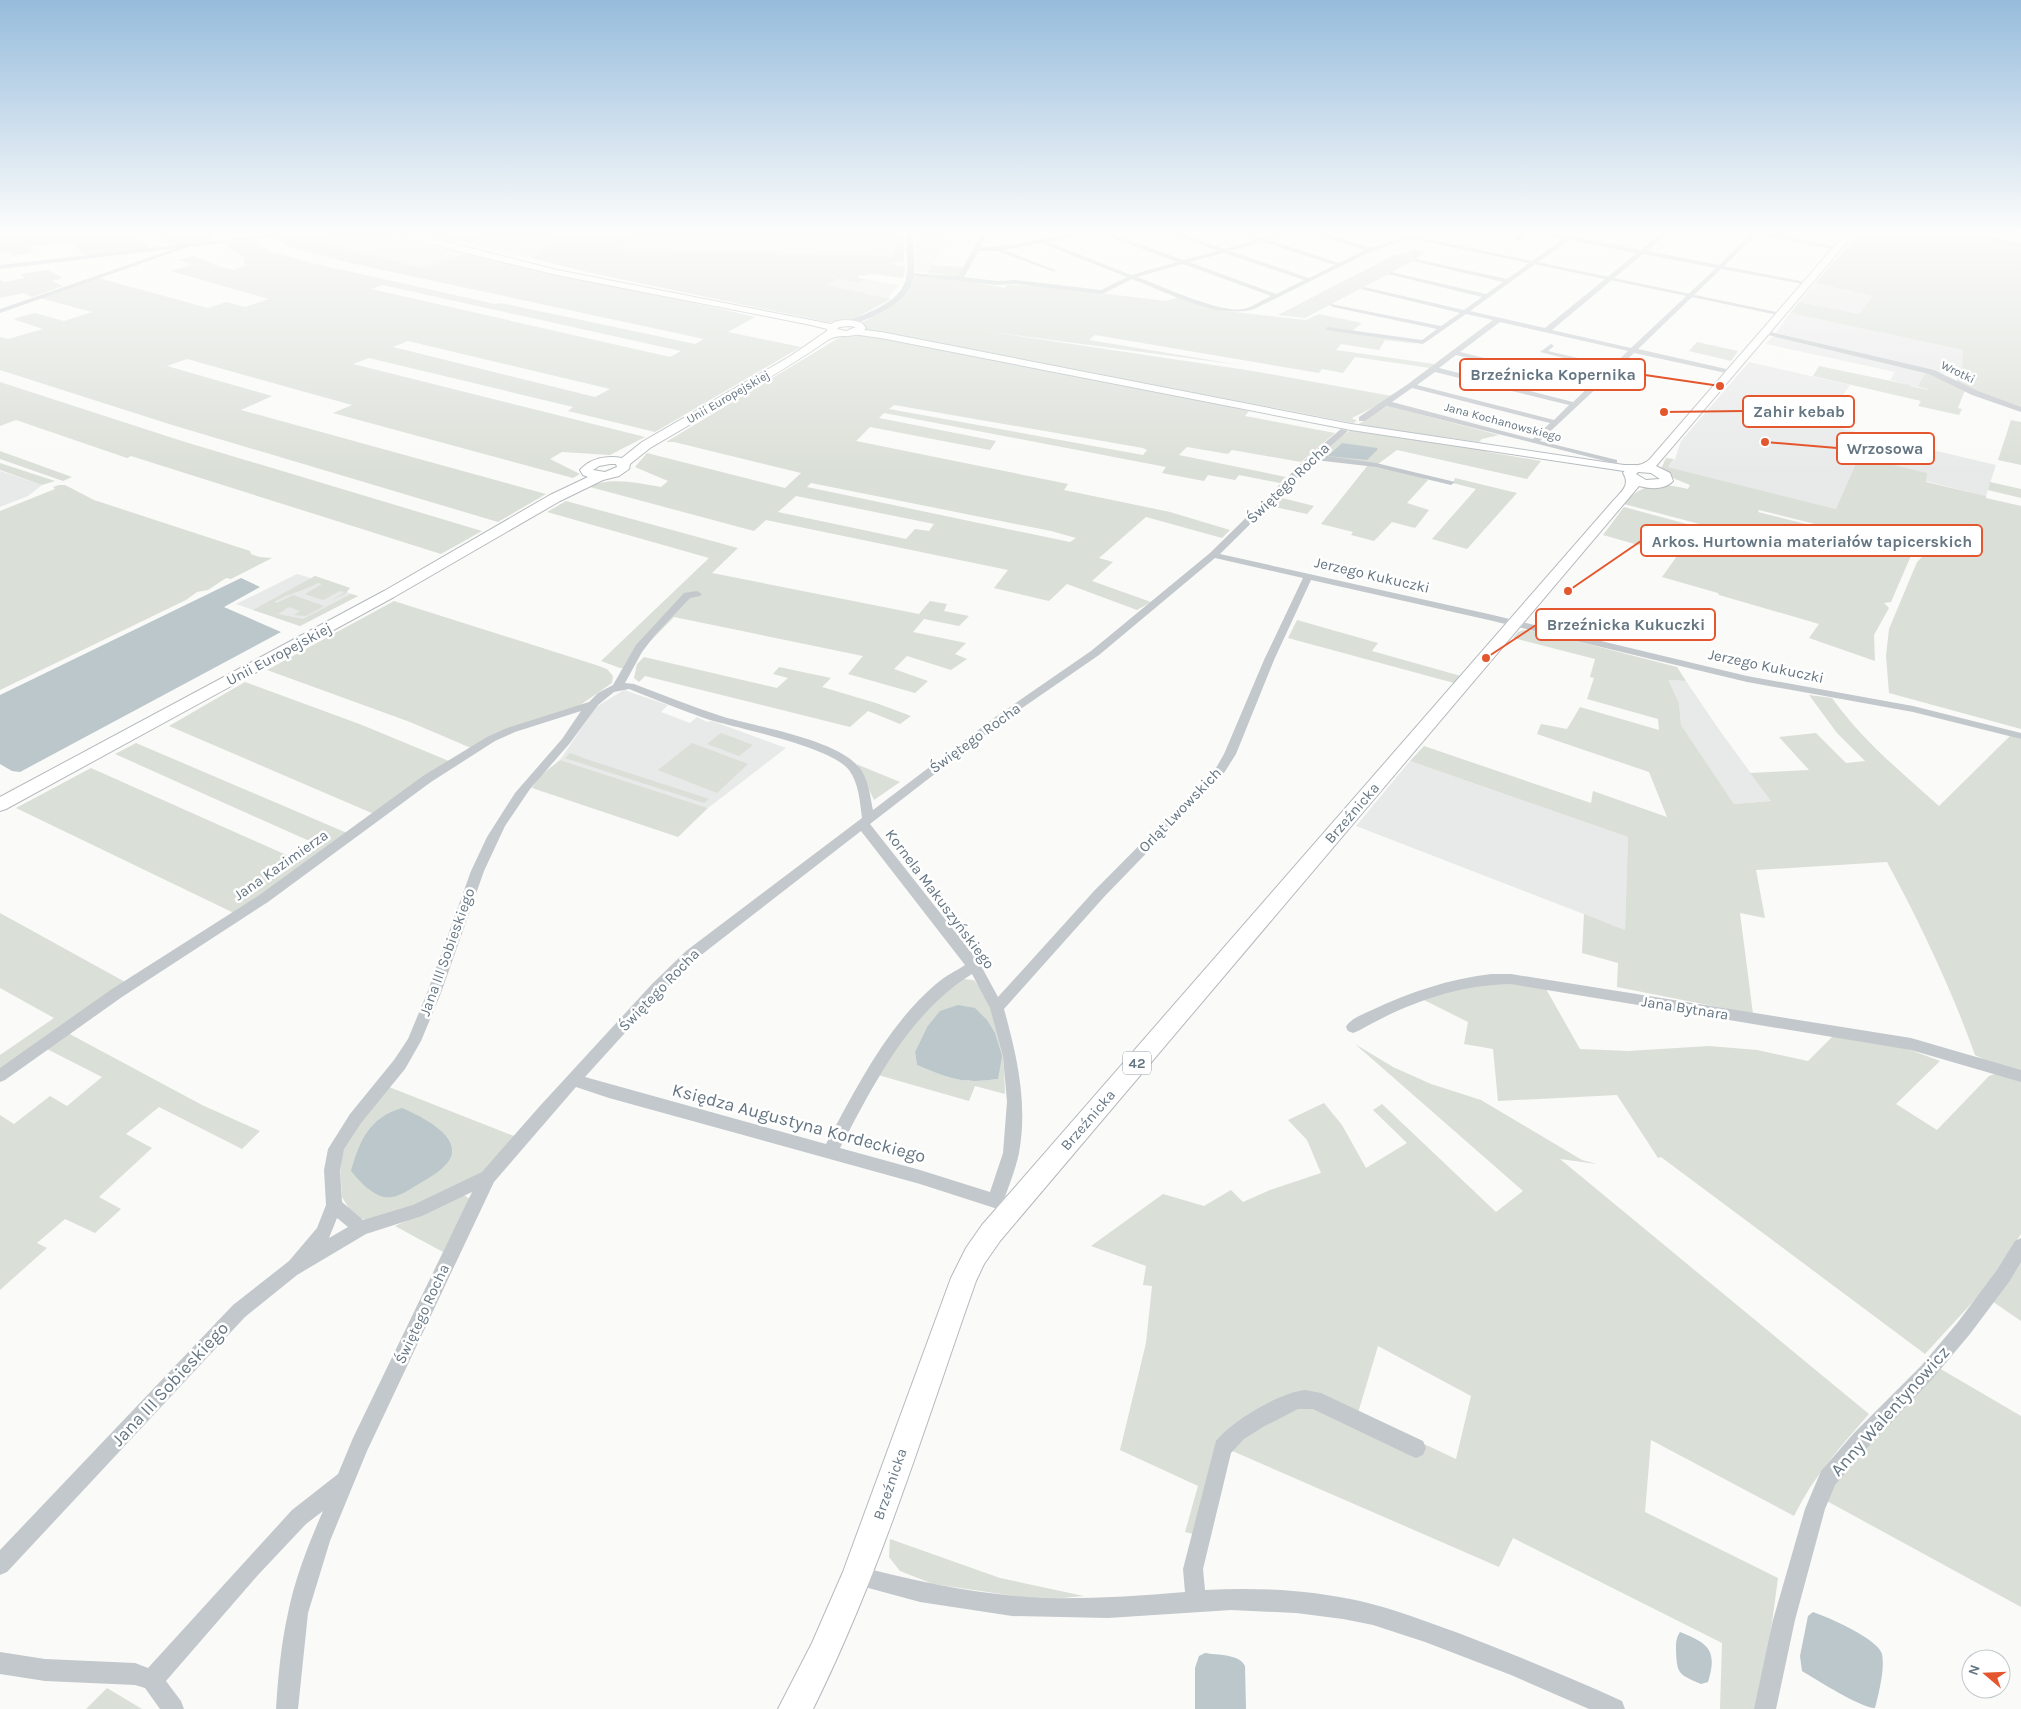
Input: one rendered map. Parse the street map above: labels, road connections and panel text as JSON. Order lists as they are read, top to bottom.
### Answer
{
  "streets": {
    "main road": ["Unii Europejskiej", "Brzeźnicka", "42"],
    "street": [
      "Wrotki",
      "Jana Kochanowskiego",
      "Świętego Rocha",
      "Jerzego Kukuczki",
      "Orląt Lwowskich",
      "Jana Kazimierza",
      "Kornela Makuszyńskiego",
      "Jana III Sobieskiego",
      "Jana Bytnara",
      "Księdza Augustyna Kordeckiego",
      "Anny Walentynowicz"
    ]
  },
  "crossings": [
    ["Świętego Rocha", "Jerzego Kukuczki"],
    ["Świętego Rocha", "Kornela Makuszyńskiego"],
    ["Świętego Rocha", "Jana III Sobieskiego"],
    ["Świętego Rocha", "Księdza Augustyna Kordeckiego"],
    ["Jerzego Kukuczki", "Orląt Lwowskich"],
    ["Jerzego Kukuczki", "Brzeźnicka"],
    ["Orląt Lwowskich", "Kornela Makuszyńskiego"],
    ["Brzeźnicka", "Kornela Makuszyńskiego"],
    ["Brzeźnicka", "42"],
    ["Brzeźnicka", "Księdza Augustyna Kordeckiego"],
    ["Jana Kazimierza", "Jana III Sobieskiego"],
    ["Kornela Makuszyńskiego", "Jana III Sobieskiego"],
    ["Kornela Makuszyńskiego", "Księdza Augustyna Kordeckiego"]
  ],
  "places": [
    "Brzeźnicka Kopernika",
    "Zahir kebab",
    "Wrzosowa",
    "Arkos. Hurtownia materiałów tapicerskich",
    "Brzeźnicka Kukuczki"
  ],
  "north": "left"
}
